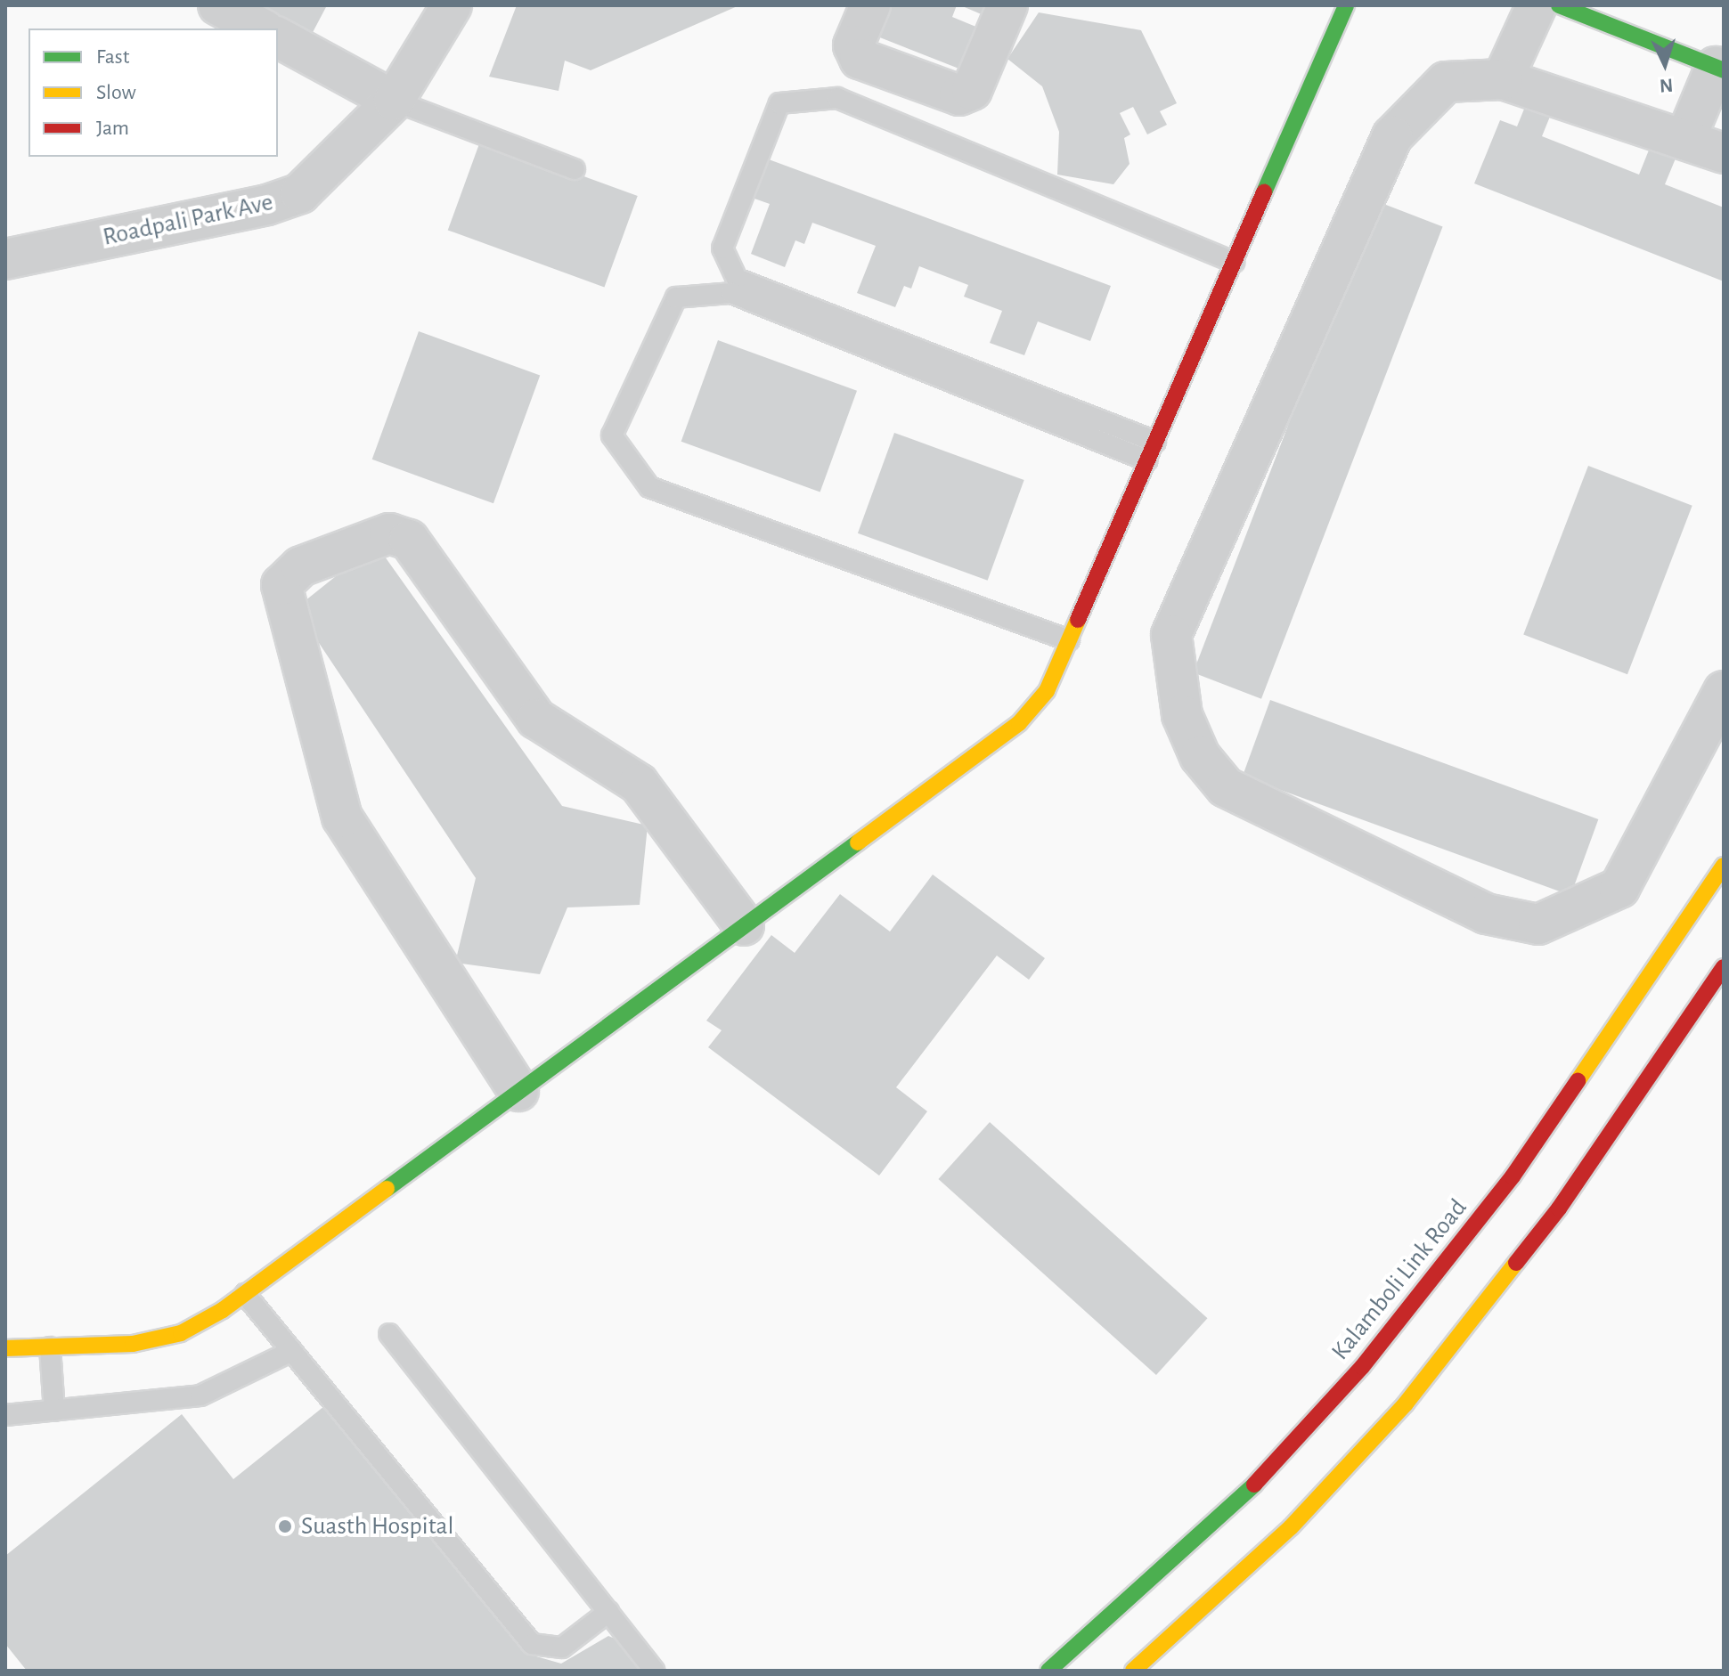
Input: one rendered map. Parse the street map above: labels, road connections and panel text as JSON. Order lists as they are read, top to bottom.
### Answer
{
  "streets": {
    "street": ["Roadpali Park Ave", "Kalamboli Link Road"]
  },
  "places": ["Suasth Hospital"],
  "legend": ["Fast", "Slow", "Jam"],
  "north": "bottom"
}
